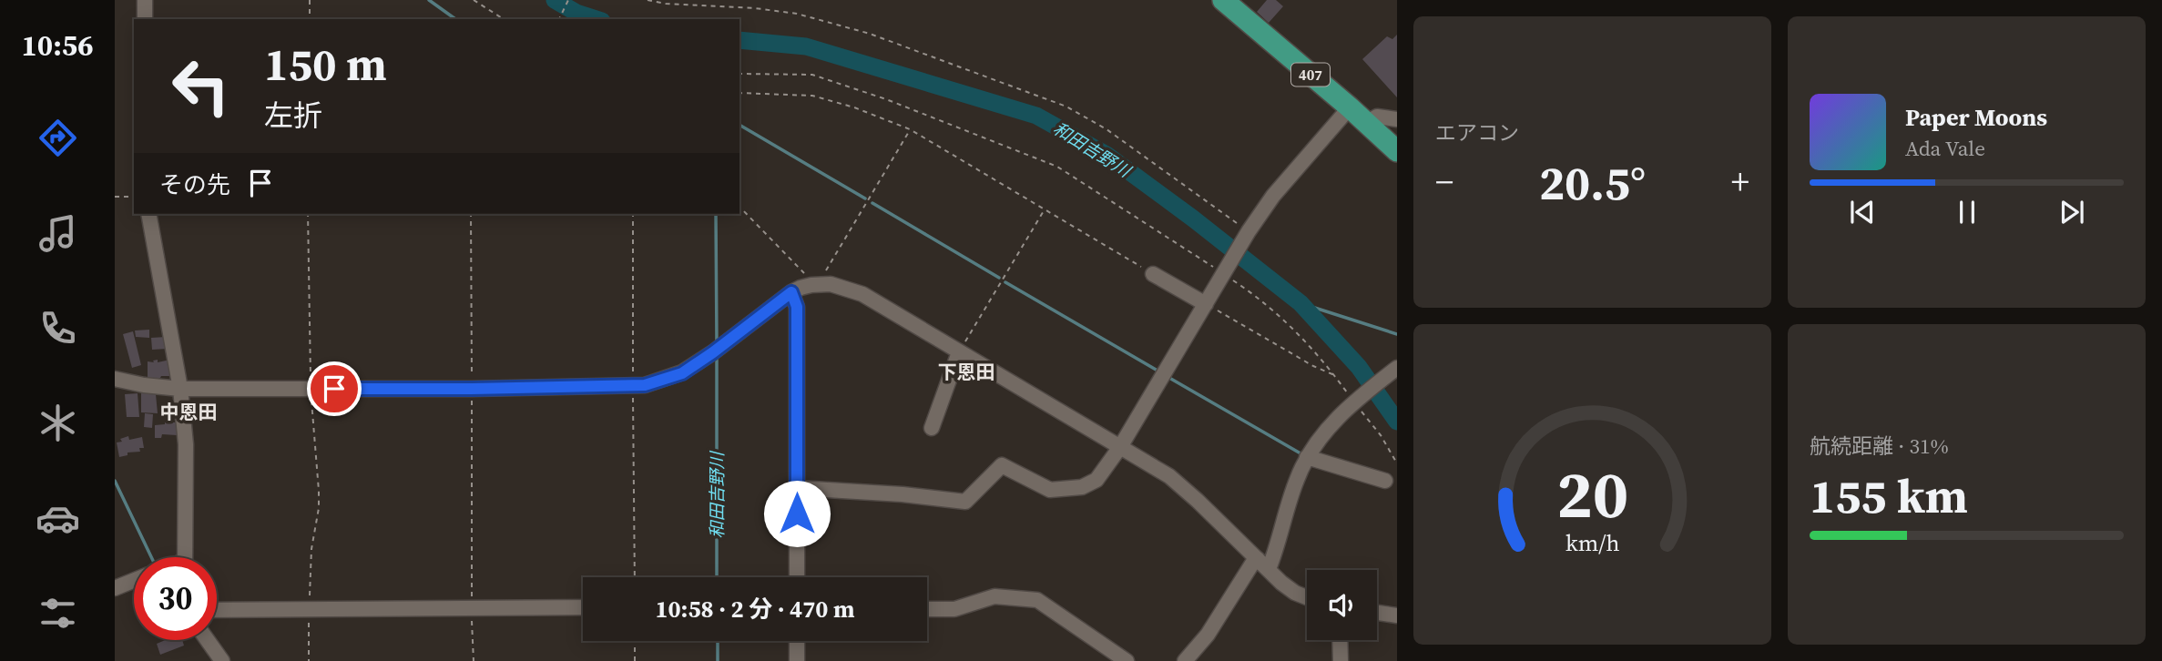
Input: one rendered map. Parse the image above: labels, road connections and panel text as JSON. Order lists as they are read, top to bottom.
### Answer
{
  "streets": {
    "highway": ["407"]
  },
  "districts": ["下恩田", "中恩田"],
  "water": ["和田吉野川"],
  "page": {
    "tabs": "10:56",
    "tile": [
      "エアコン",
      ["航続距離 · 31%", "155 km"]
    ],
    "turn": ["150 m", "左折"],
    "song": ["Paper Moons", "Ada Vale"],
    "then": "その先",
    "heat": ["−", "20.5°", "+"],
    "limit": "30",
    "trip": "10:58 · 2 分 · 470 m",
    "gauge": ["20", "km/h"]
  }
}
